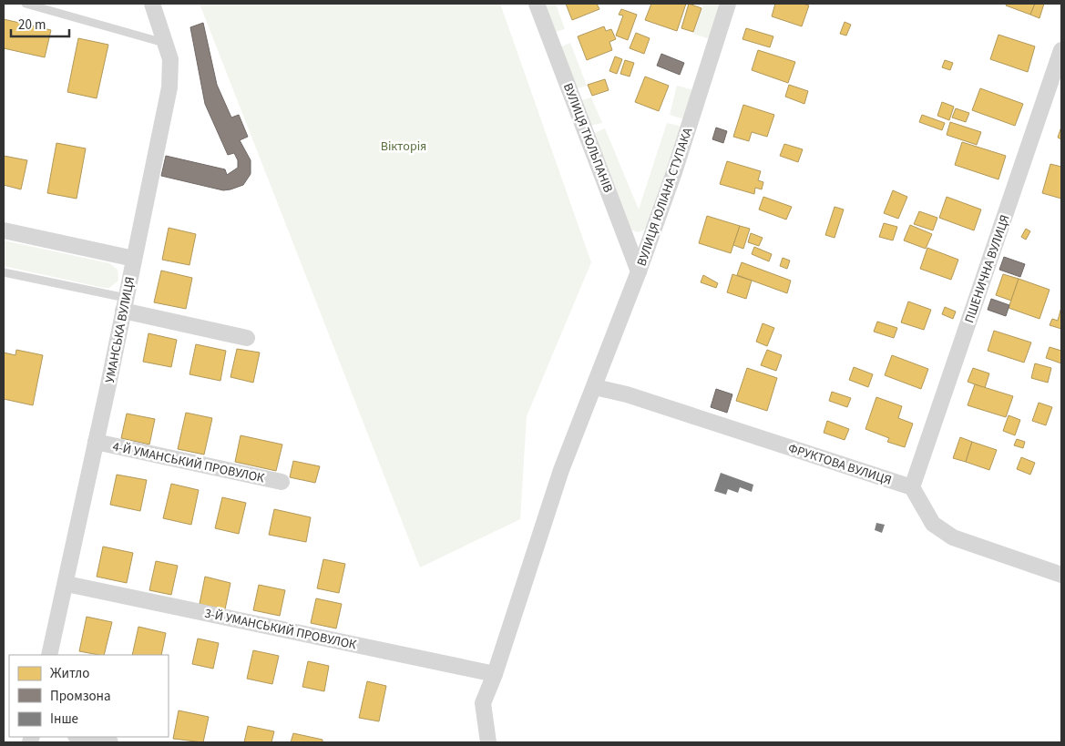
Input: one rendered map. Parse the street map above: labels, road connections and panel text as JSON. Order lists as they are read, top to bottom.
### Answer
{
  "streets": {
    "street": [
      "ВУЛИЦЯ ТЮЛЬПАНІВ",
      "ВУЛИЦЯ ЮЛІАНА СТУПАКА",
      "ПШЕНИЧНА ВУЛИЦЯ",
      "УМАНСЬКА ВУЛИЦЯ",
      "4-Й УМАНСЬКИЙ ПРОВУЛОК",
      "ФРУКТОВА ВУЛИЦЯ",
      "3-Й УМАНСЬКИЙ ПРОВУЛОК"
    ]
  },
  "crossings": [
    ["ВУЛИЦЯ ТЮЛЬПАНІВ", "ВУЛИЦЯ ЮЛІАНА СТУПАКА"],
    ["ВУЛИЦЯ ЮЛІАНА СТУПАКА", "ФРУКТОВА ВУЛИЦЯ"],
    ["ВУЛИЦЯ ЮЛІАНА СТУПАКА", "3-Й УМАНСЬКИЙ ПРОВУЛОК"],
    ["ПШЕНИЧНА ВУЛИЦЯ", "ФРУКТОВА ВУЛИЦЯ"],
    ["УМАНСЬКА ВУЛИЦЯ", "4-Й УМАНСЬКИЙ ПРОВУЛОК"],
    ["УМАНСЬКА ВУЛИЦЯ", "3-Й УМАНСЬКИЙ ПРОВУЛОК"]
  ],
  "parks": ["Вікторія"],
  "legend": ["Житло", "Промзона", "Інше"],
  "scale_bar": "20 m"
}
